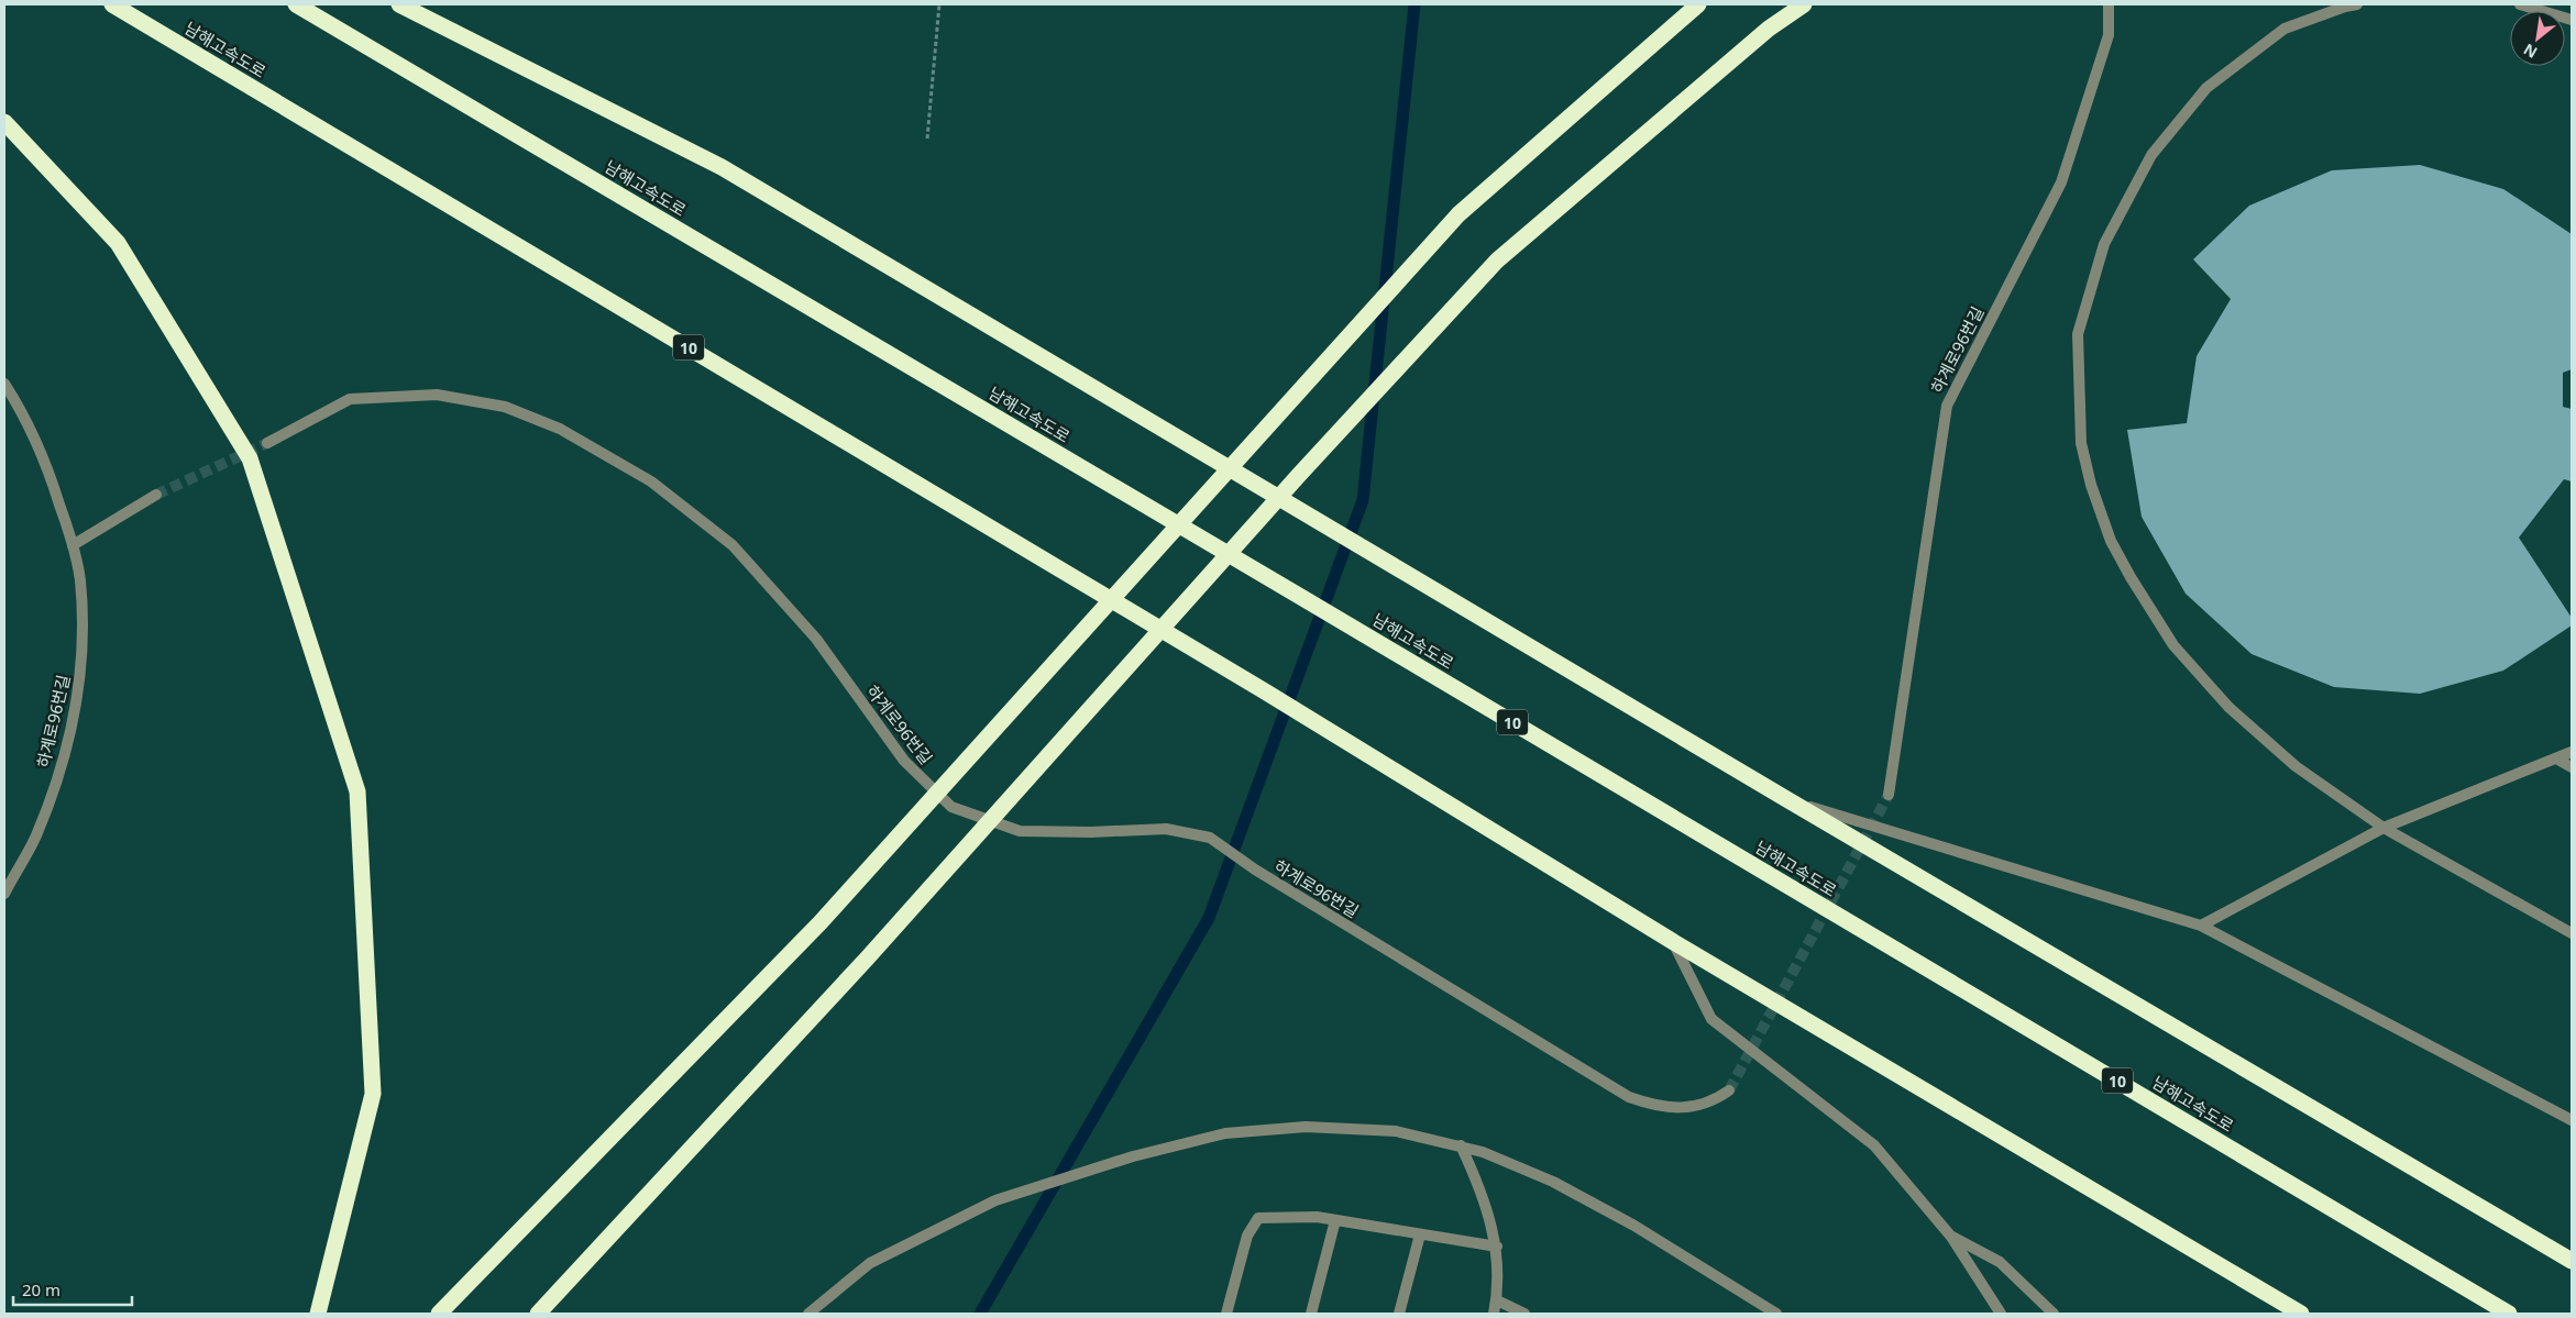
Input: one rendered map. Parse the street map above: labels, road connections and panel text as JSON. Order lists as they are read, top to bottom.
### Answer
{
  "streets": {
    "highway": ["남해고속도로", "10"],
    "street": ["하계로96번길"]
  },
  "scale_bar": "20 m",
  "north": "bottom left"
}
